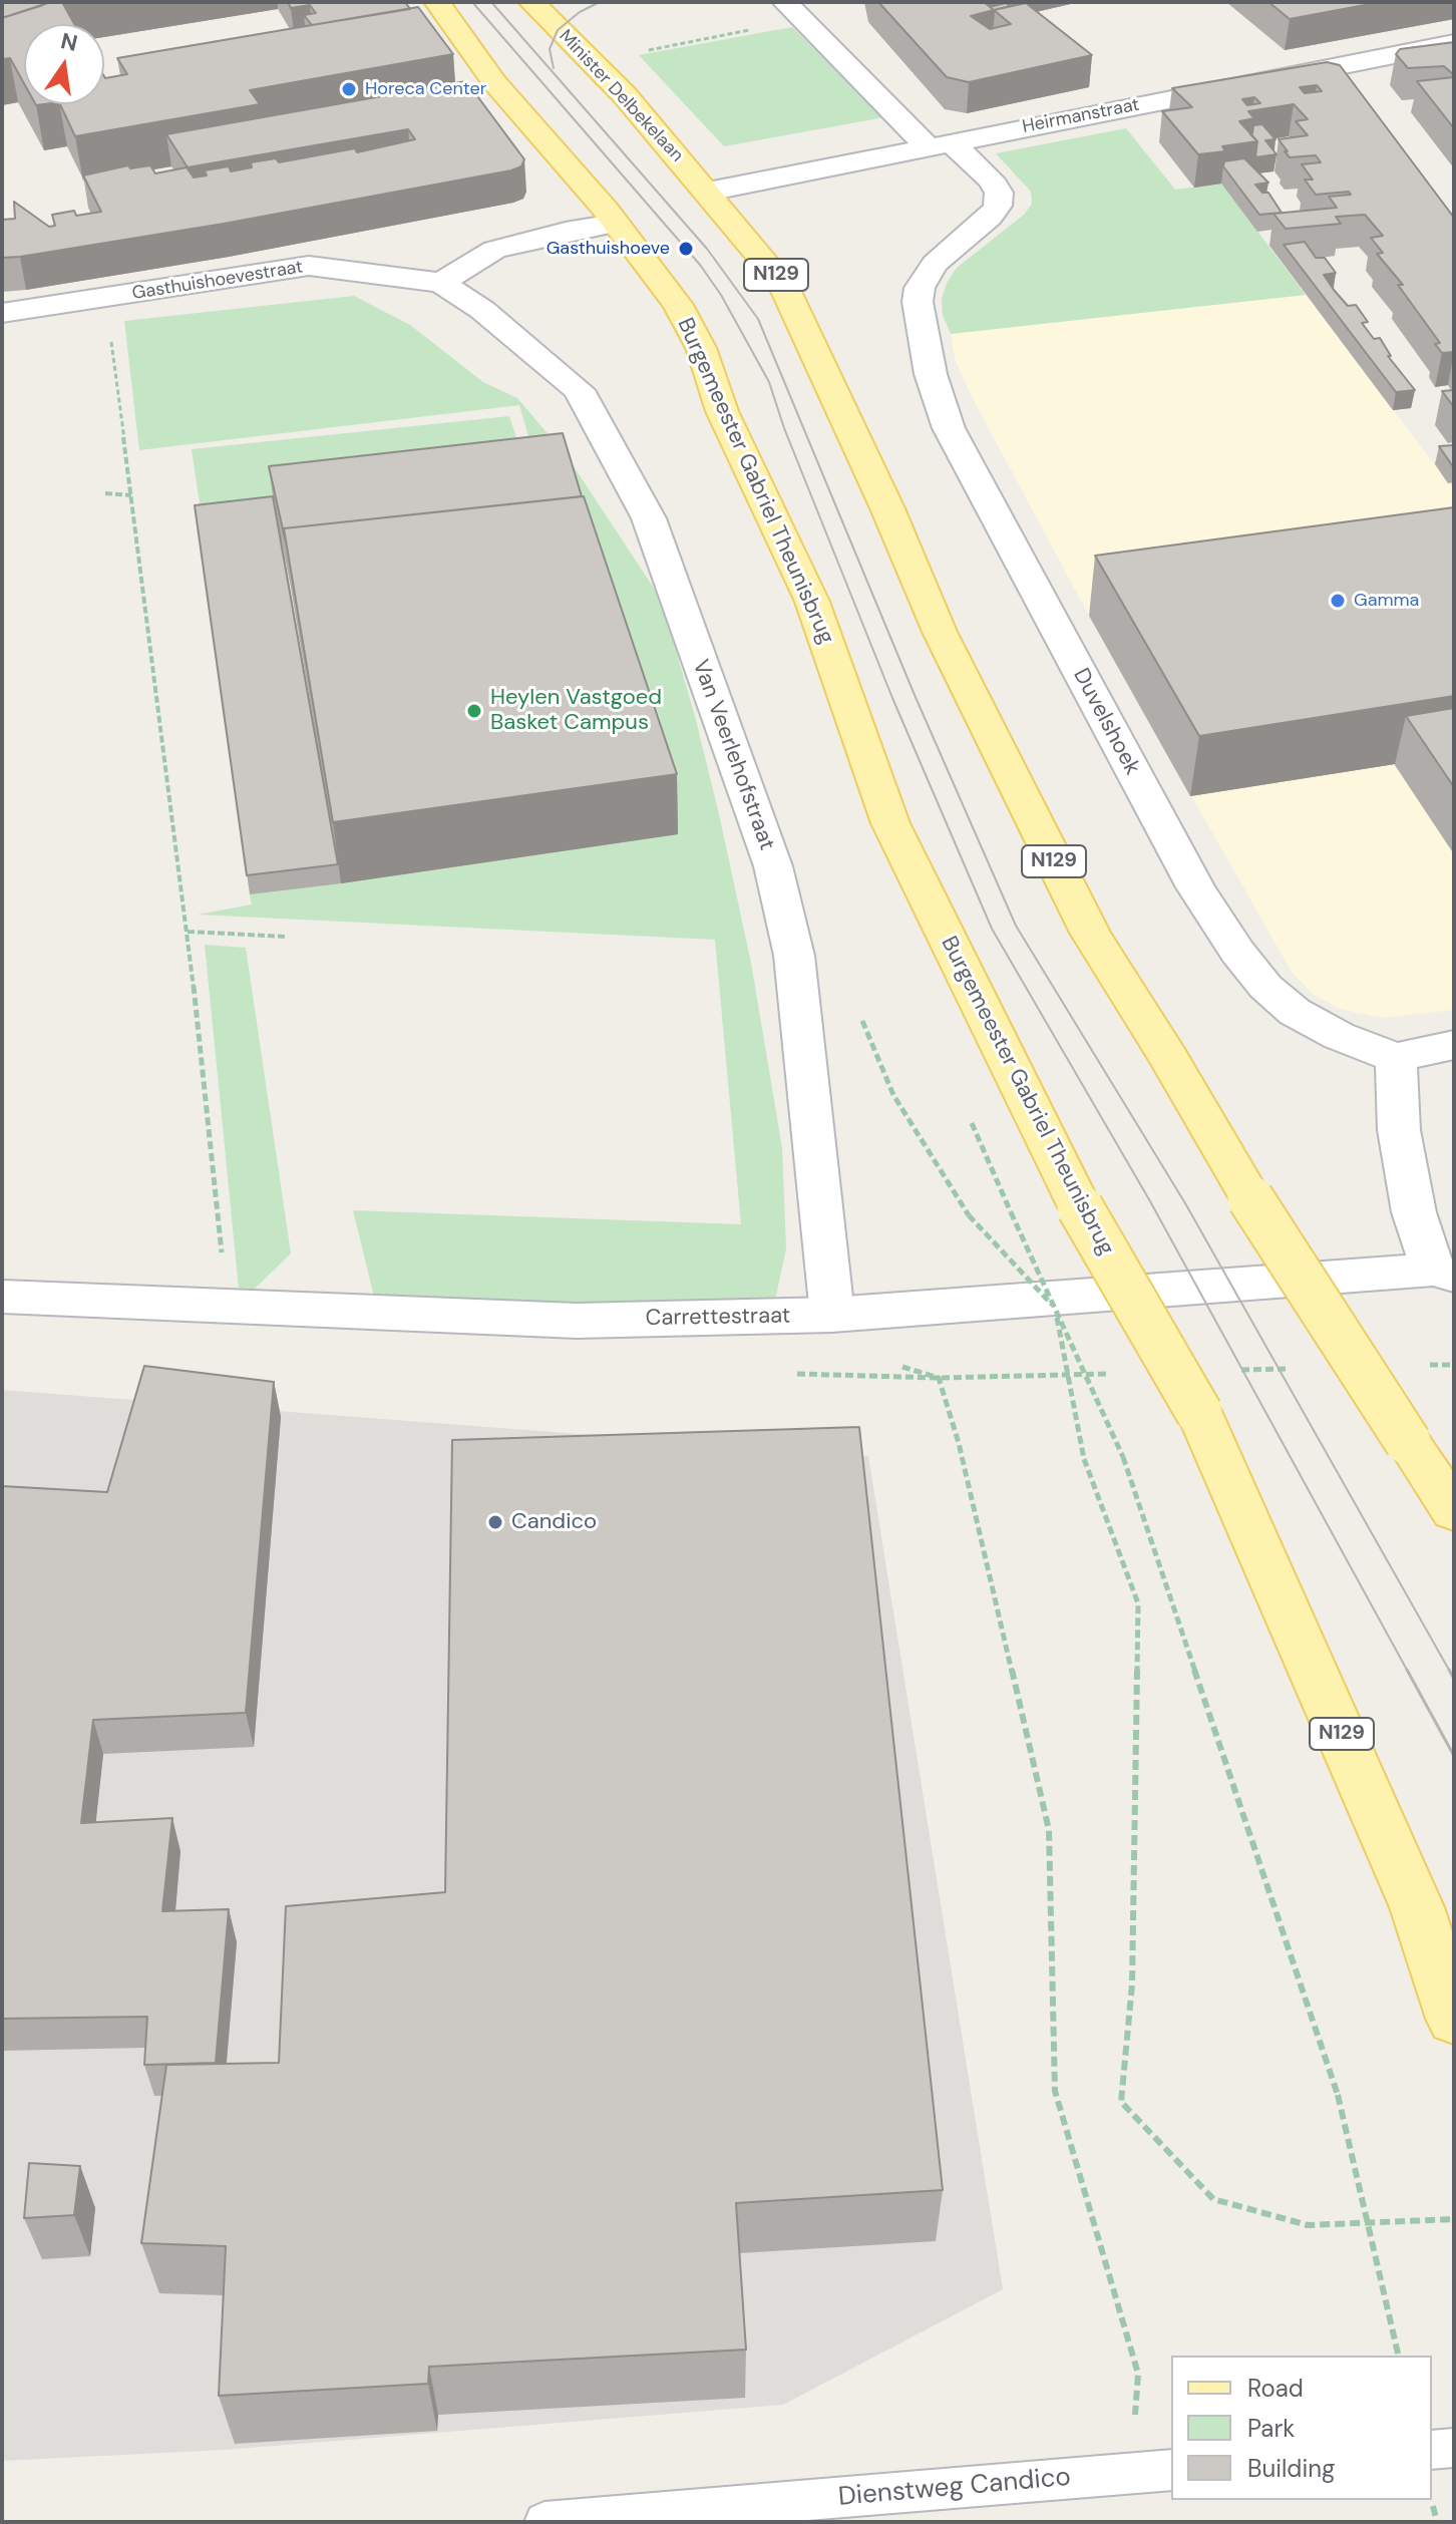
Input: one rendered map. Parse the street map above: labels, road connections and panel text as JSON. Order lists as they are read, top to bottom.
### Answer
{
  "streets": {
    "main road": ["Minister Delbekelaan", "N129", "Burgemeester Gabriel Theunisbrug"],
    "street": [
      "Heirmanstraat",
      "Gasthuishoevestraat",
      "Duvelshoek",
      "Van Veerlehofstraat",
      "Carrettestraat"
    ],
    "lane": ["Dienstweg Candico"]
  },
  "crossings": [
    ["Minister Delbekelaan", "Heirmanstraat"],
    ["Minister Delbekelaan", "N129"],
    ["Heirmanstraat", "N129"],
    ["Heirmanstraat", "Duvelshoek"],
    ["N129", "Burgemeester Gabriel Theunisbrug"],
    ["Gasthuishoevestraat", "Van Veerlehofstraat"],
    ["Van Veerlehofstraat", "Carrettestraat"]
  ],
  "places": [
    "Horeca Center",
    "Gasthuishoeve",
    "Gamma",
    "Heylen Vastgoed Basket Campus",
    "Candico"
  ],
  "legend": ["Road", "Park", "Building"],
  "north": "top"
}
